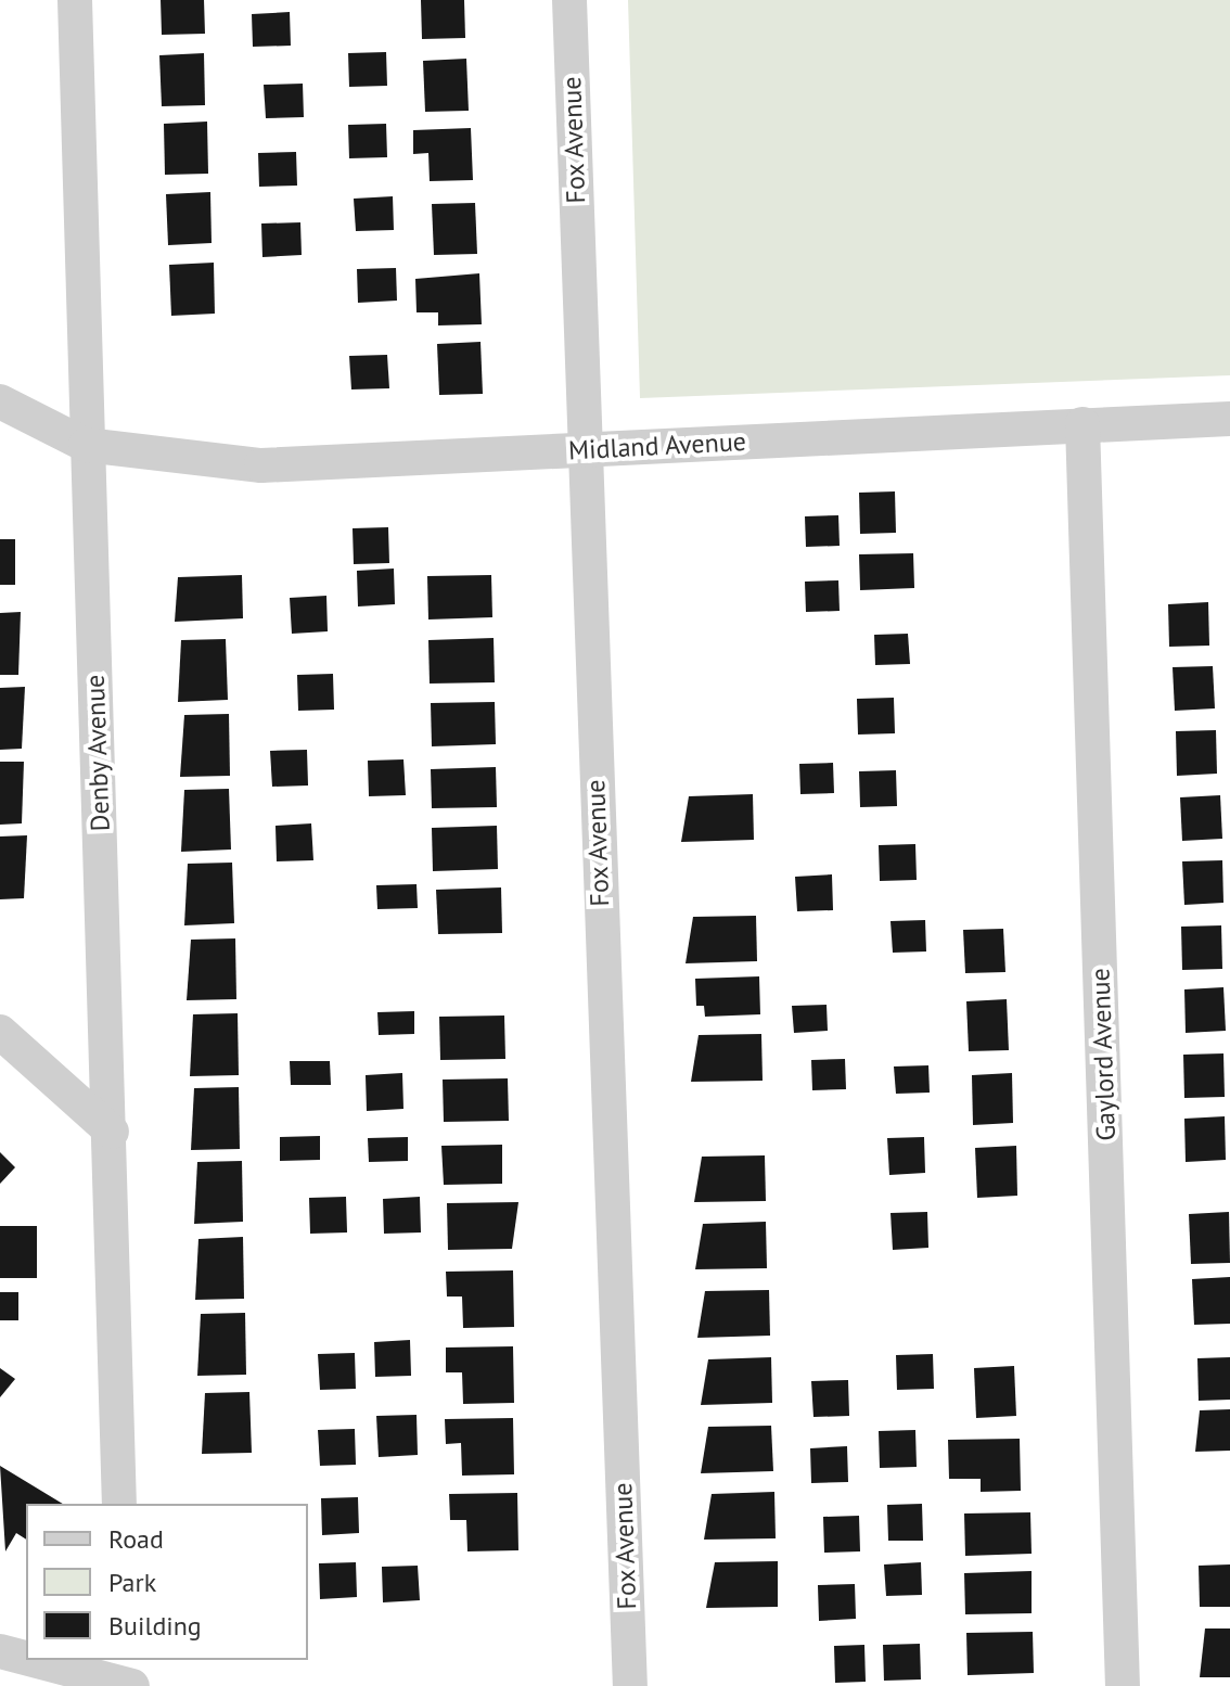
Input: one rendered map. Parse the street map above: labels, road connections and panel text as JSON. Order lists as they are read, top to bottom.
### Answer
{
  "streets": {
    "street": [
      "Fox Avenue",
      "Midland Avenue",
      "Denby Avenue",
      "Gaylord Avenue"
    ]
  },
  "crossings": [
    ["Fox Avenue", "Midland Avenue"],
    ["Midland Avenue", "Denby Avenue"],
    ["Midland Avenue", "Gaylord Avenue"]
  ],
  "legend": ["Road", "Park", "Building"]
}
